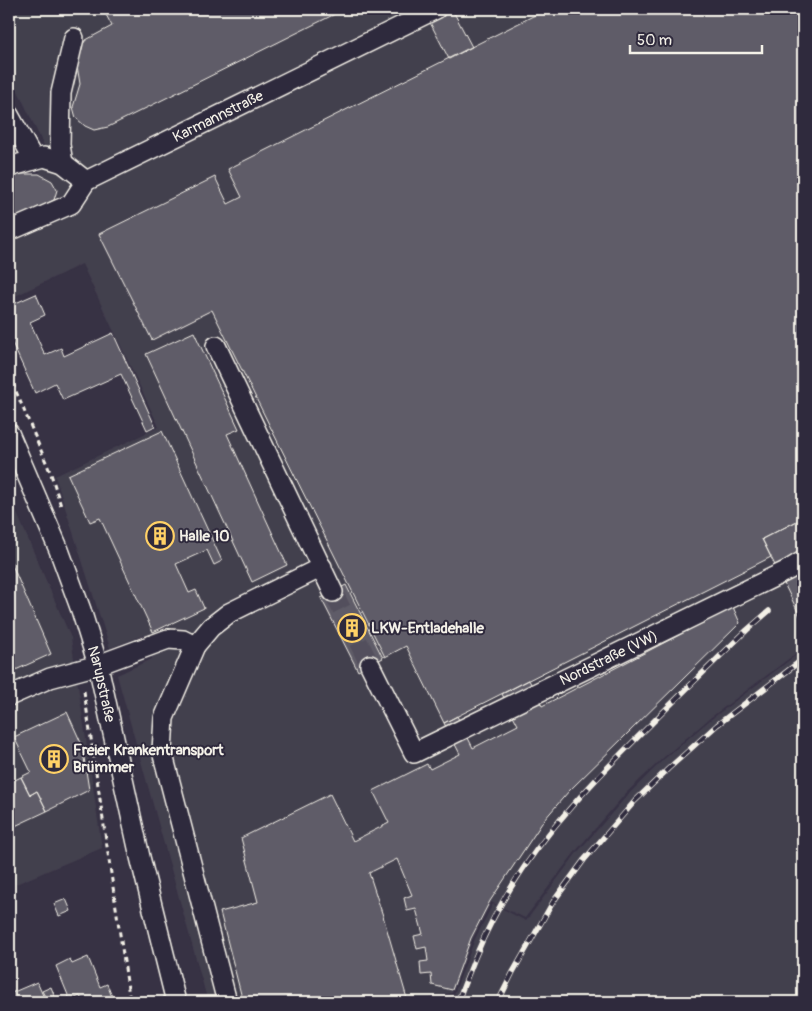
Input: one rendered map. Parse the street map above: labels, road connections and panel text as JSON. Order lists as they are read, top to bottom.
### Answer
{
  "streets": {
    "street": ["Karmannstraße", "Nordstraße (VW)", "Narupstraße"]
  },
  "places": {
    "building": ["Halle 10", "LKW-Entladehalle", "Freier Krankentransport Brümmer"]
  },
  "scale_bar": "50 m"
}
